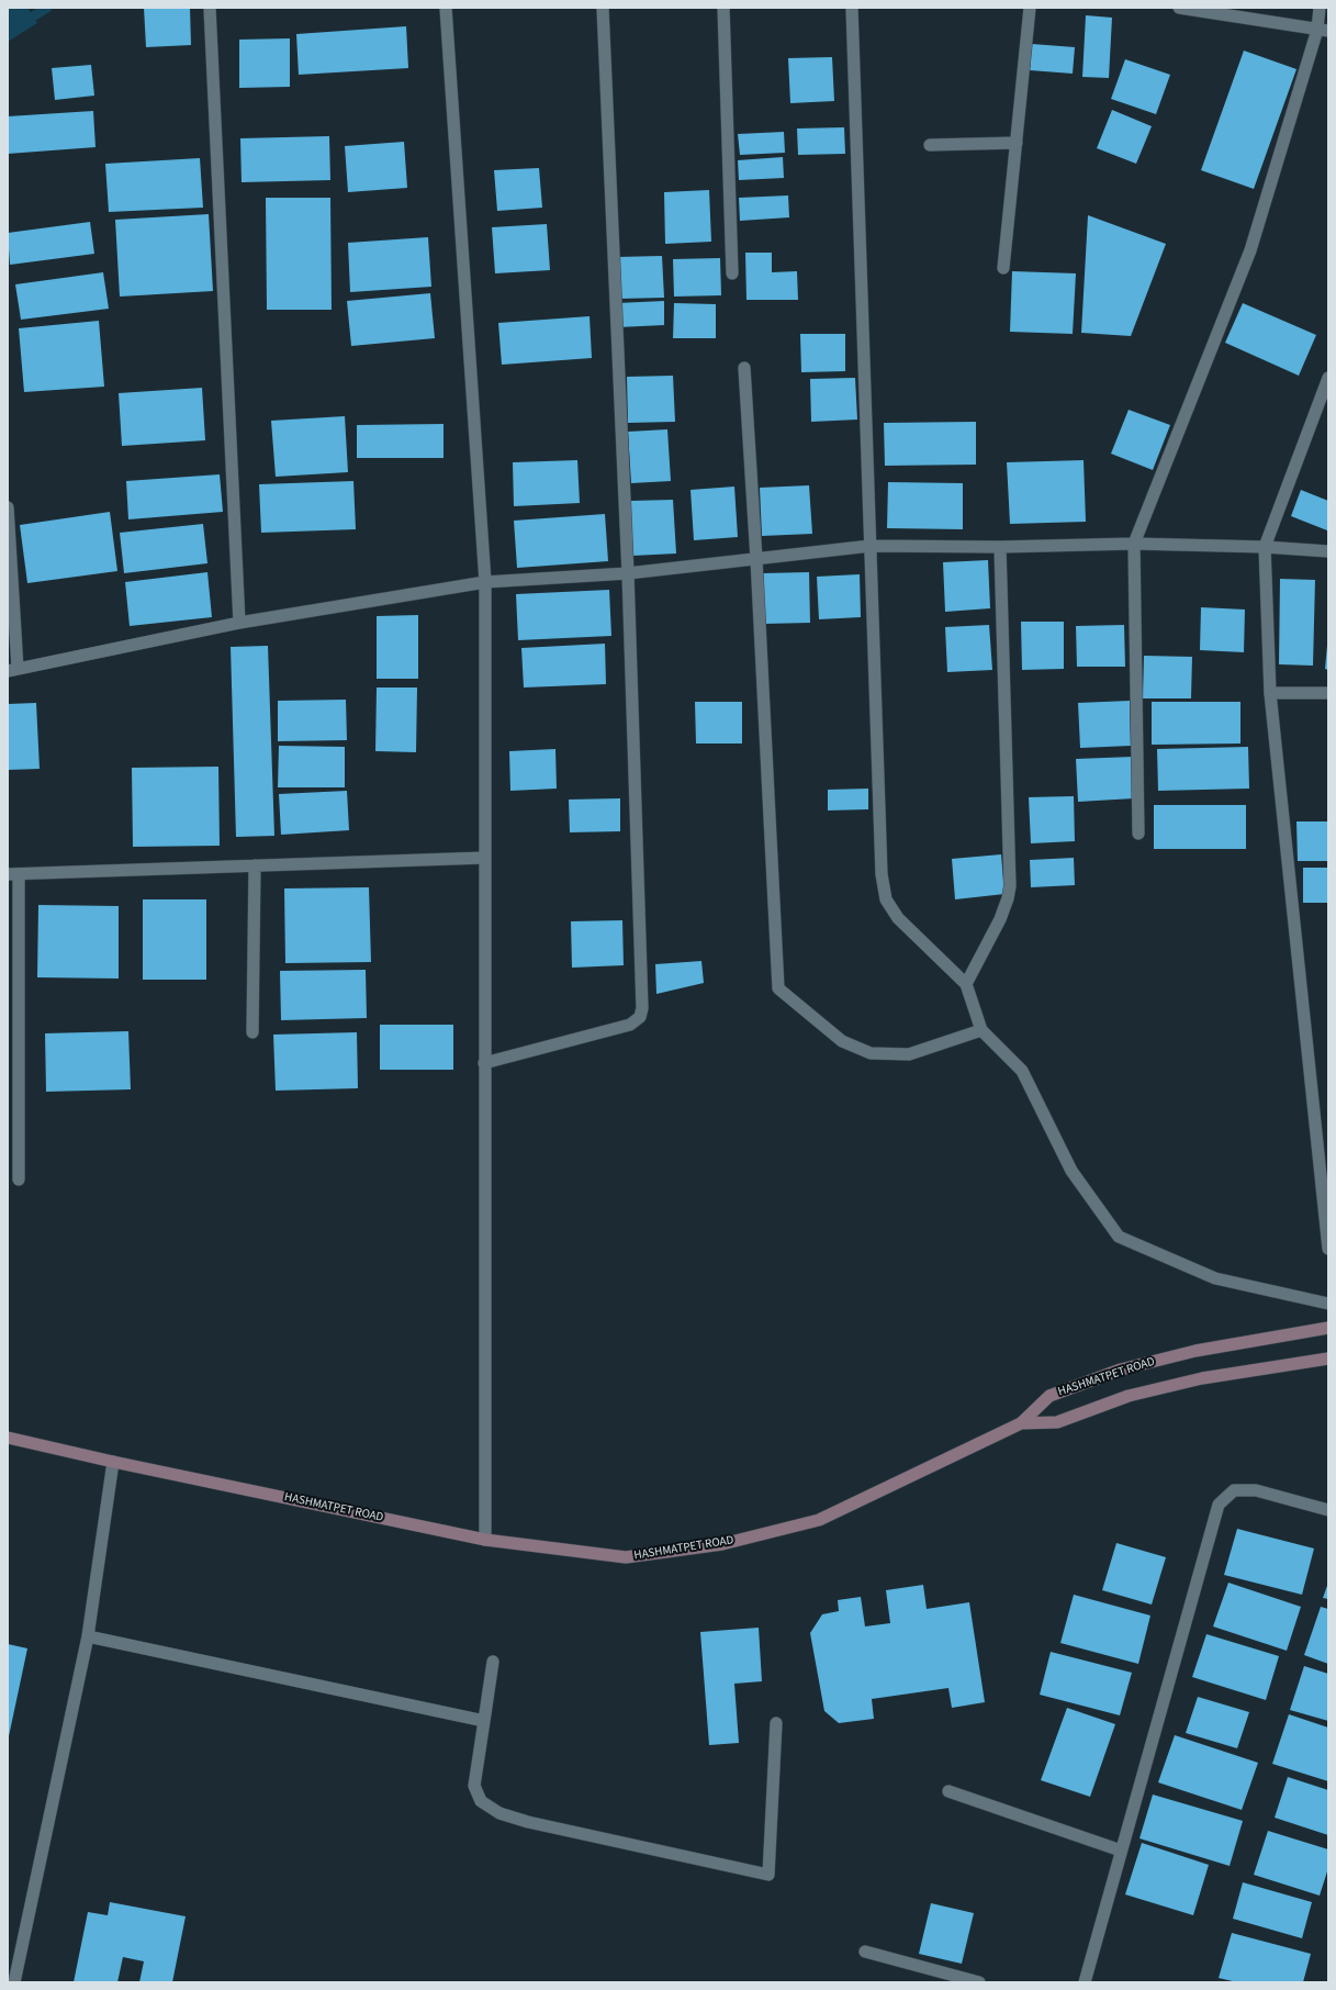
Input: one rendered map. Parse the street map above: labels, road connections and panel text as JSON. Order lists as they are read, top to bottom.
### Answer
{
  "streets": {
    "main road": ["HASHMATPET ROAD"]
  }
}
